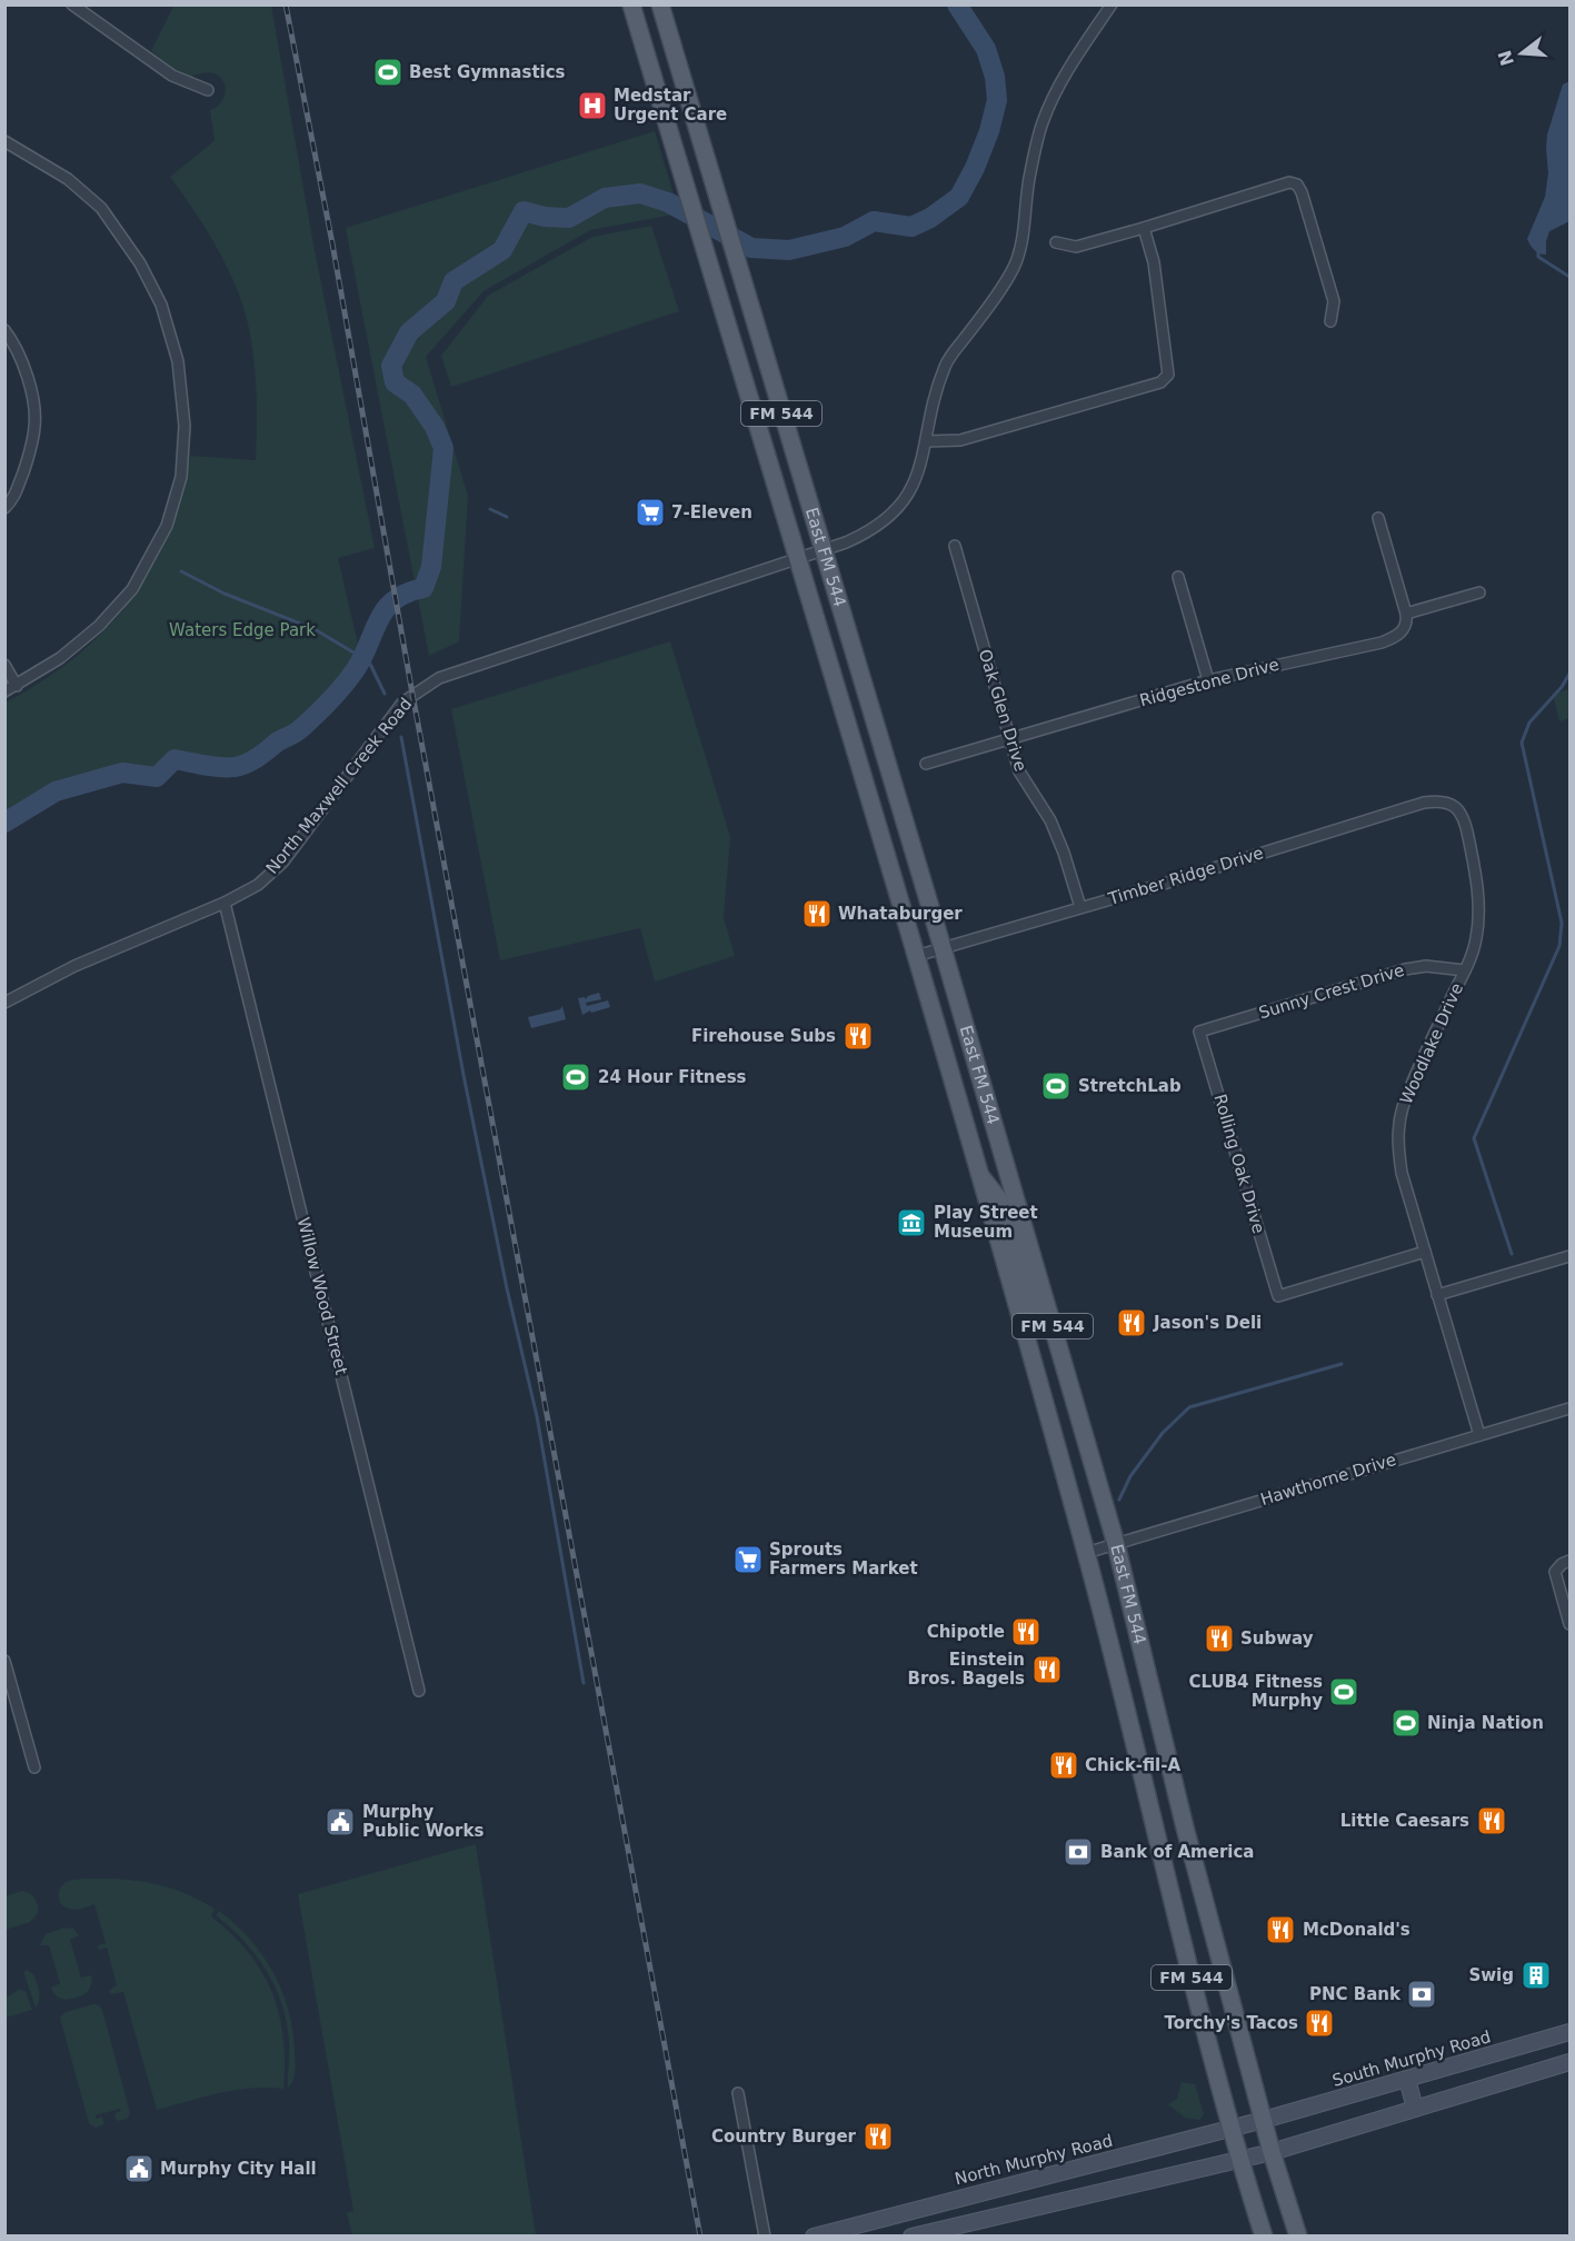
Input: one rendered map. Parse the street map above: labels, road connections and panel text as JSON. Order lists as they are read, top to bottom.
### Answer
{
  "streets": {
    "main road": [
      "FM 544",
      "East FM 544",
      "South Murphy Road",
      "North Murphy Road"
    ],
    "street": [
      "Ridgestone Drive",
      "Oak Glen Drive",
      "North Maxwell Creek Road",
      "Timber Ridge Drive",
      "Sunny Crest Drive",
      "Woodlake Drive",
      "Rolling Oak Drive",
      "Willow Wood Street",
      "Hawthorne Drive"
    ]
  },
  "crossings": [
    ["FM 544", "East FM 544"],
    ["FM 544", "North Murphy Road"],
    ["East FM 544", "North Maxwell Creek Road"],
    ["East FM 544", "Timber Ridge Drive"],
    ["East FM 544", "Hawthorne Drive"],
    ["East FM 544", "South Murphy Road"],
    ["East FM 544", "North Murphy Road"],
    ["Ridgestone Drive", "Oak Glen Drive"],
    ["Oak Glen Drive", "Timber Ridge Drive"],
    ["North Maxwell Creek Road", "Willow Wood Street"],
    ["Timber Ridge Drive", "Woodlake Drive"],
    ["Sunny Crest Drive", "Woodlake Drive"],
    ["Sunny Crest Drive", "Rolling Oak Drive"],
    ["Woodlake Drive", "Rolling Oak Drive"],
    ["Woodlake Drive", "Hawthorne Drive"],
    ["South Murphy Road", "North Murphy Road"]
  ],
  "parks": ["Waters Edge Park"],
  "places": {
    "sports": [
      "Best Gymnastics",
      "24 Hour Fitness",
      "StretchLab",
      "CLUB4 Fitness Murphy",
      "Ninja Nation"
    ],
    "hospital": ["Medstar Urgent Care"],
    "supermarket": ["7-Eleven", "Sprouts Farmers Market"],
    "restaurant": [
      "Whataburger",
      "Firehouse Subs",
      "Jason's Deli",
      "Chipotle",
      "Subway",
      "Einstein Bros. Bagels",
      "Chick-fil-A",
      "Little Caesars",
      "McDonald's",
      "Torchy's Tacos",
      "Country Burger"
    ],
    "museum": ["Play Street Museum"],
    "public building": ["Murphy Public Works", "Murphy City Hall"],
    "bank": ["Bank of America", "PNC Bank"],
    "building": ["Swig"]
  },
  "north": "left"
}
